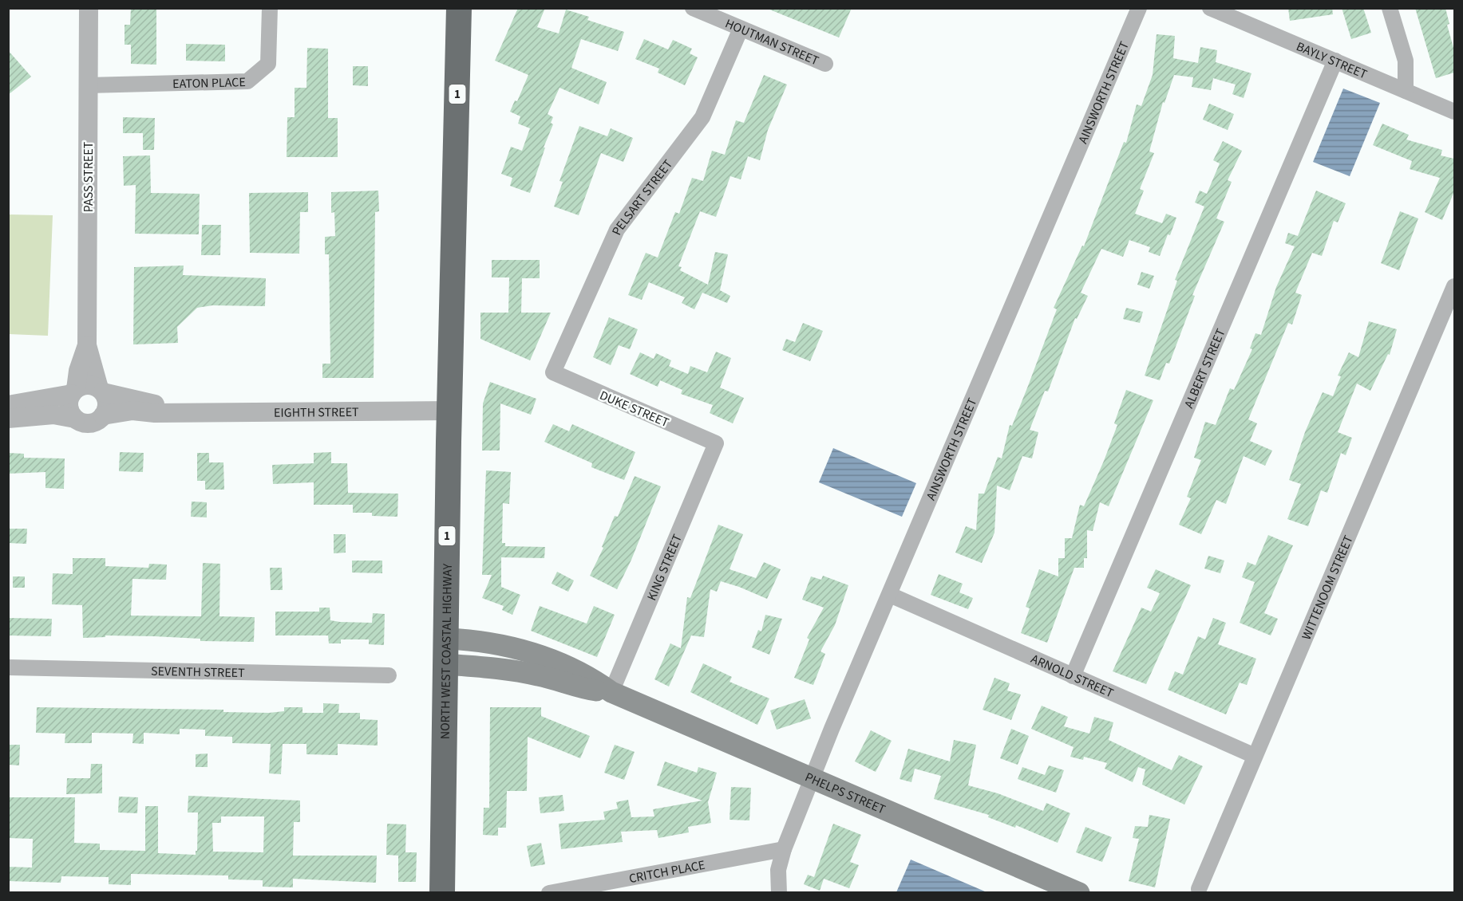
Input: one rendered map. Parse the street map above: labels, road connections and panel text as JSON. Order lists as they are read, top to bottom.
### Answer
{
  "streets": {
    "highway": ["1", "NORTH WEST COASTAL HIGHWAY"],
    "main road": ["PHELPS STREET"],
    "street": [
      "HOUTMAN STREET",
      "BAYLY STREET",
      "EATON PLACE",
      "AINSWORTH STREET",
      "PASS STREET",
      "PELSART STREET",
      "ALBERT STREET",
      "DUKE STREET",
      "EIGHTH STREET",
      "KING STREET",
      "WITTENOOM STREET",
      "SEVENTH STREET",
      "ARNOLD STREET",
      "CRITCH PLACE"
    ]
  },
  "crossings": [
    ["HOUTMAN STREET", "PELSART STREET"],
    ["BAYLY STREET", "ALBERT STREET"],
    ["EATON PLACE", "PASS STREET"],
    ["AINSWORTH STREET", "ARNOLD STREET"],
    ["AINSWORTH STREET", "PHELPS STREET"],
    ["AINSWORTH STREET", "CRITCH PLACE"],
    ["PASS STREET", "EIGHTH STREET"],
    ["PELSART STREET", "DUKE STREET"],
    ["ALBERT STREET", "ARNOLD STREET"],
    ["DUKE STREET", "KING STREET"],
    ["EIGHTH STREET", "NORTH WEST COASTAL HIGHWAY"],
    ["KING STREET", "PHELPS STREET"],
    ["WITTENOOM STREET", "ARNOLD STREET"],
    ["NORTH WEST COASTAL HIGHWAY", "PHELPS STREET"]
  ]
}
